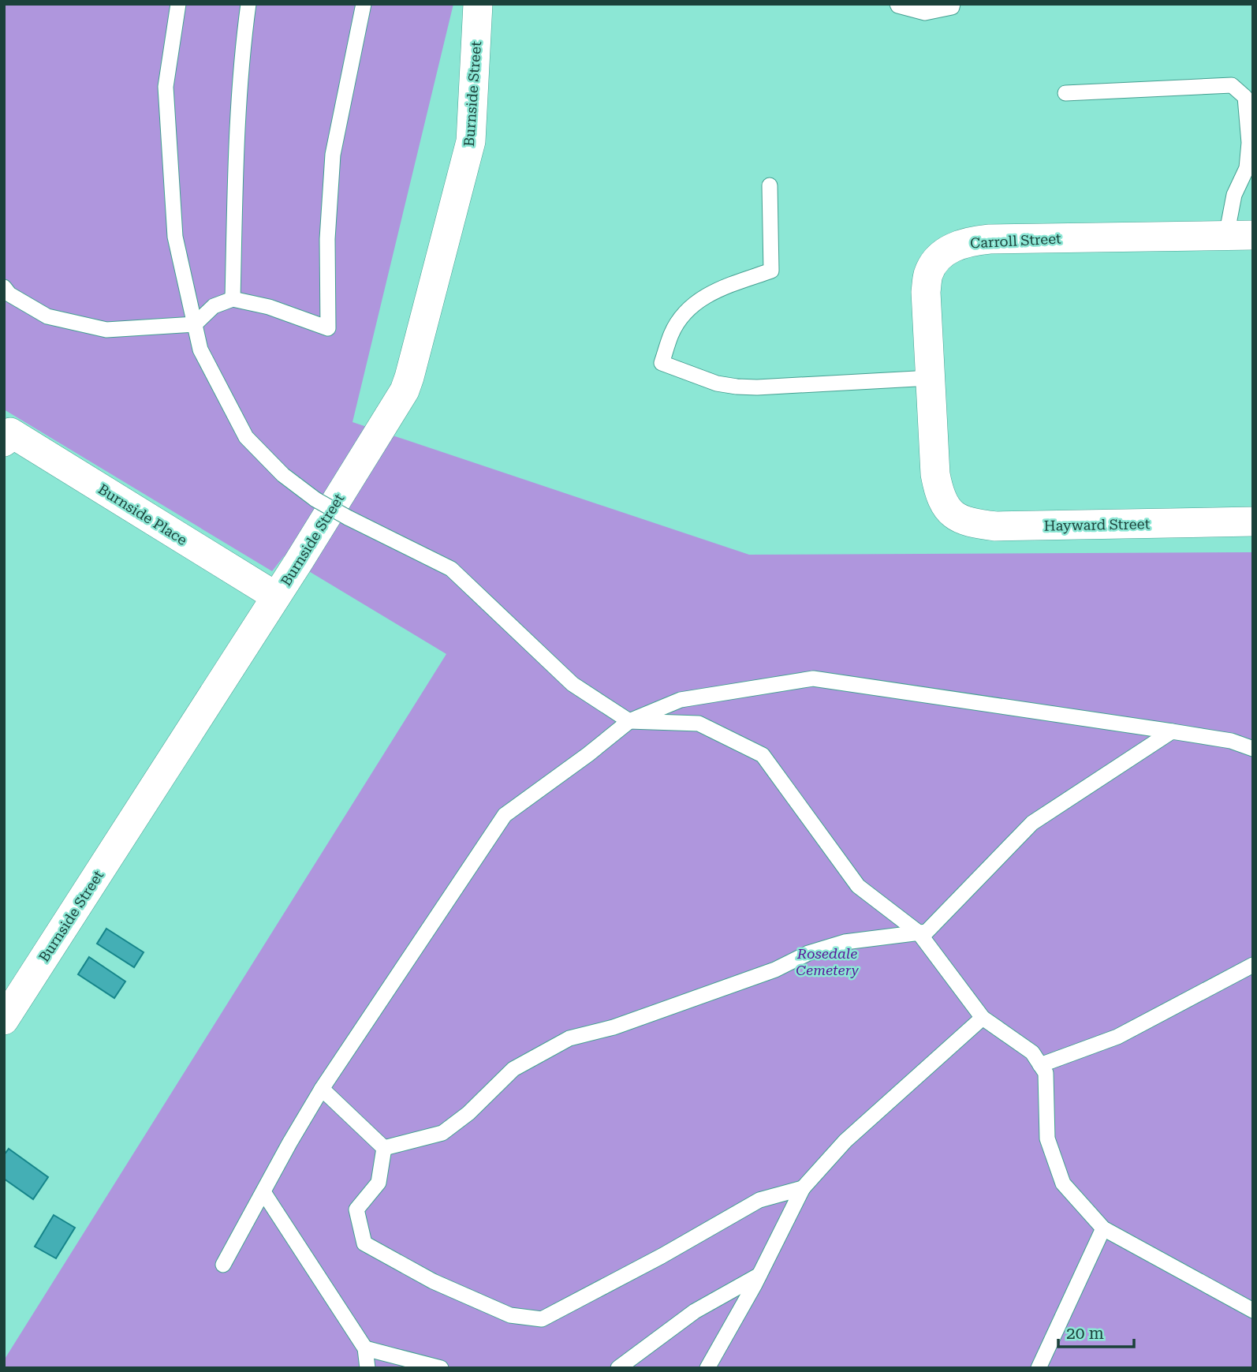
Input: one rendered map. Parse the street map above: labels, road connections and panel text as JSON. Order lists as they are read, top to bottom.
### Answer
{
  "streets": {
    "street": [
      "Burnside Street",
      "Carroll Street",
      "Burnside Place",
      "Hayward Street"
    ]
  },
  "crossings": [
    ["Burnside Street", "Burnside Place"],
    ["Carroll Street", "Hayward Street"]
  ],
  "parks": ["Rosedale Cemetery"],
  "scale_bar": "20 m"
}
